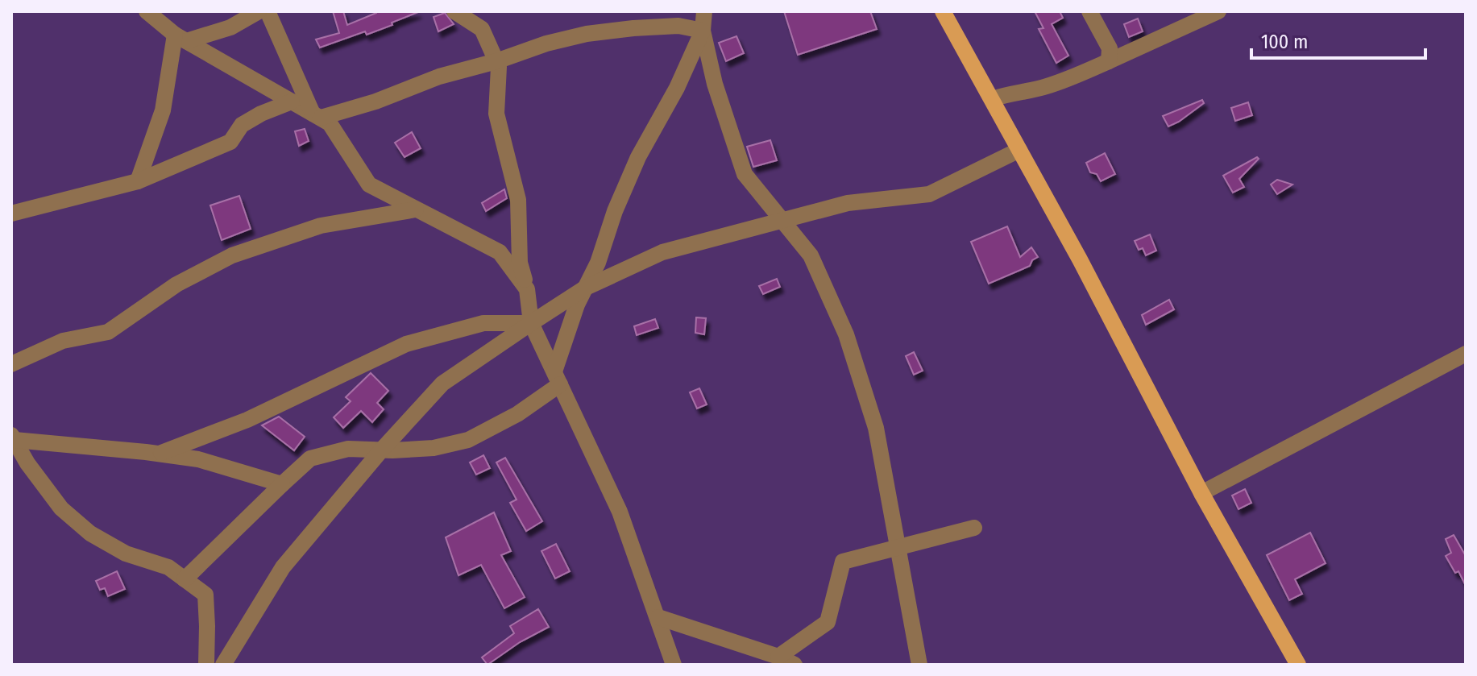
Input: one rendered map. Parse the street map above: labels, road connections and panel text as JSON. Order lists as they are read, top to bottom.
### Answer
{
  "scale_bar": "100 m"
}
